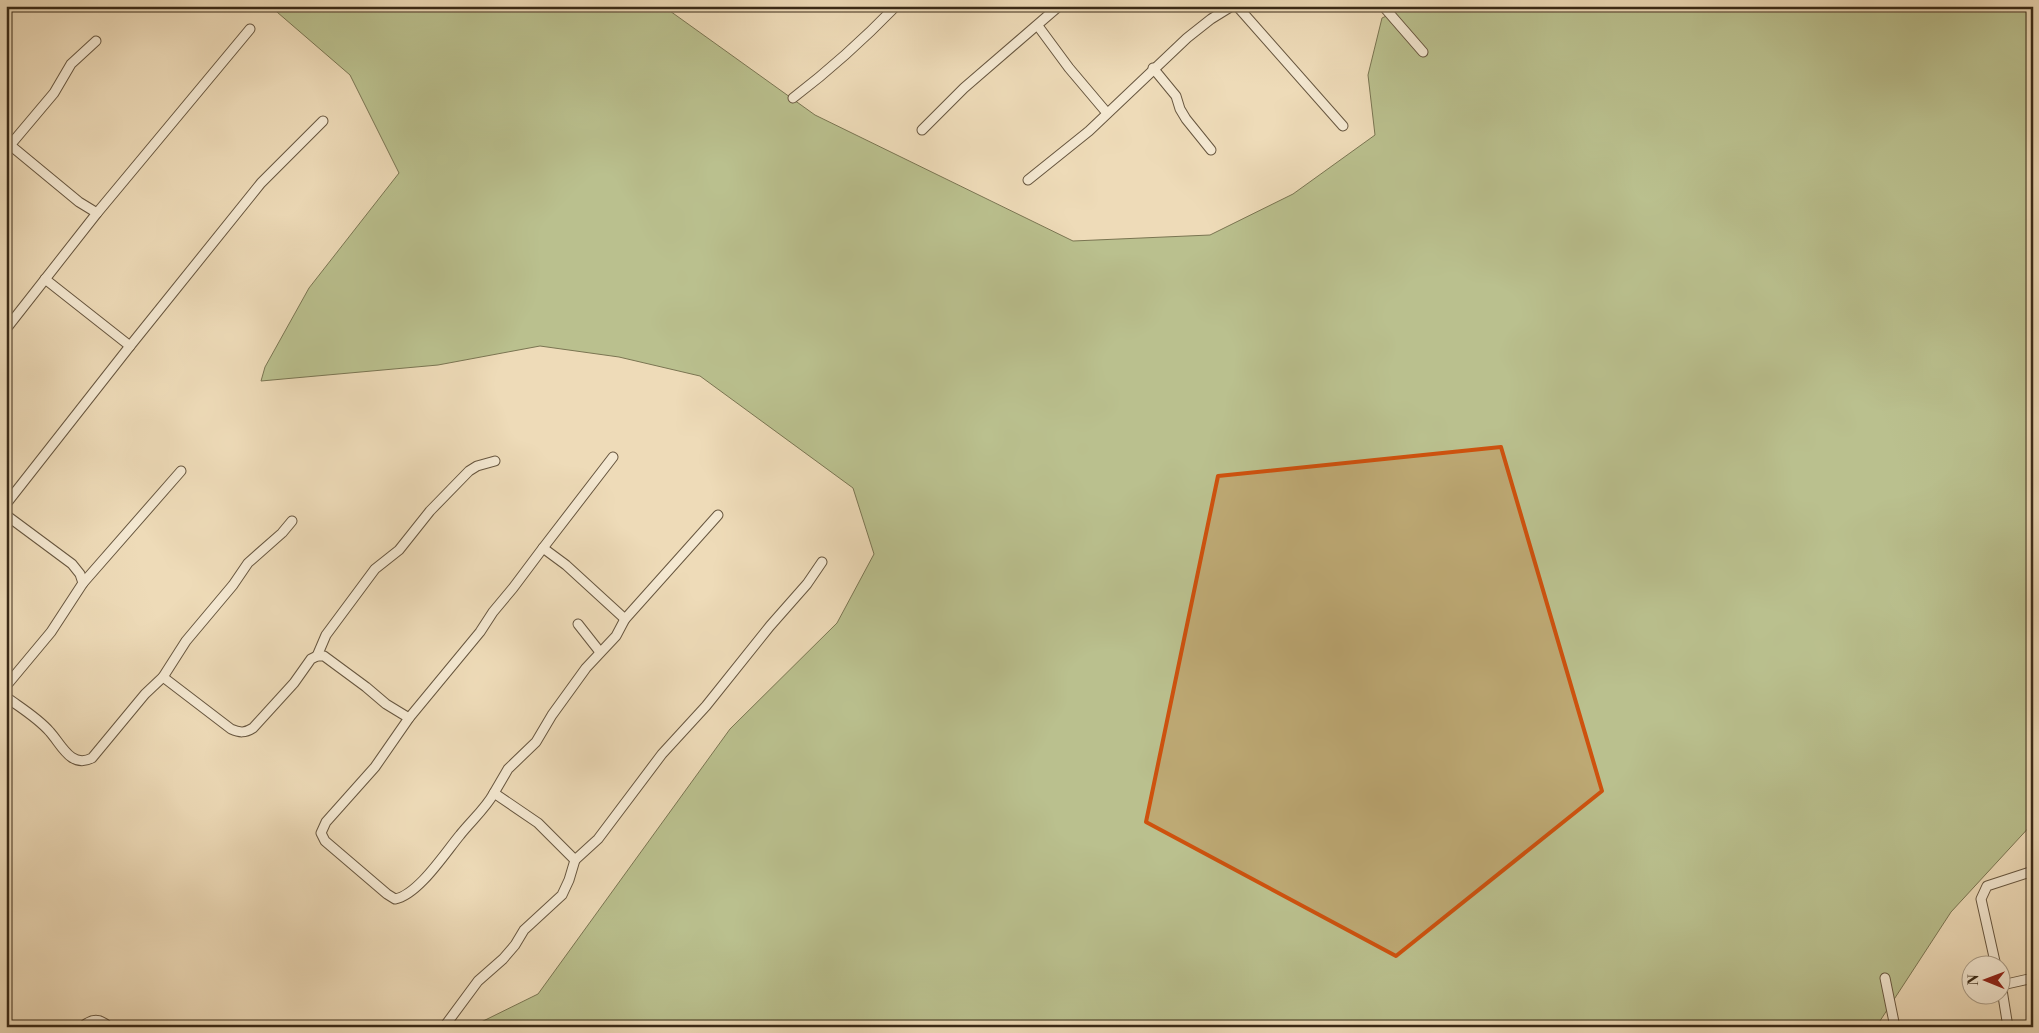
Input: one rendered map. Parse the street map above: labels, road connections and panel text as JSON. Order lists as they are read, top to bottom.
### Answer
{
  "north": "left"
}
